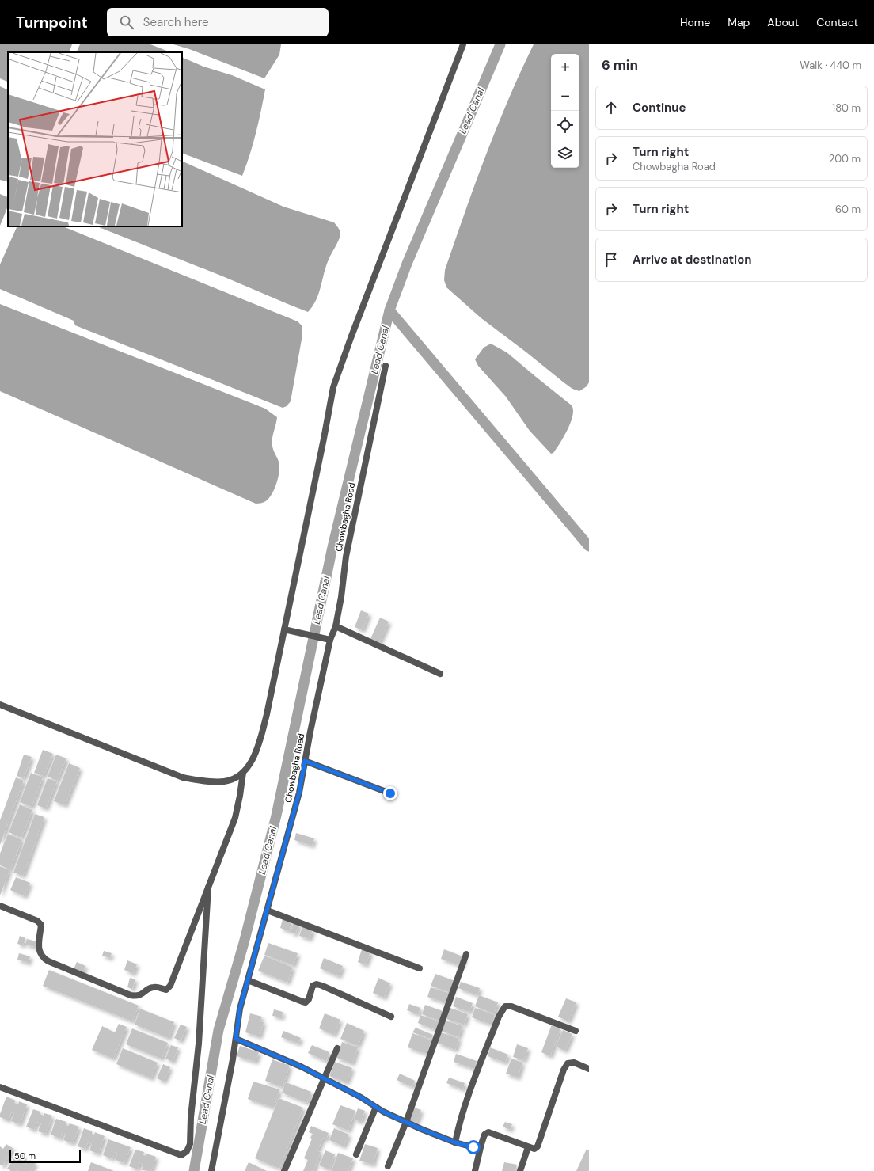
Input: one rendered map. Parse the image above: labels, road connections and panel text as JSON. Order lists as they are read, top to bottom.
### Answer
{
  "streets": {
    "street": ["Chowbagha Road"]
  },
  "water": ["Lead Canal"],
  "scale_bar": "50 m",
  "page": {
    "header": "Turnpoint",
    "search": "Search here",
    "nav": [
      "Home",
      "Map",
      "About",
      "Contact"
    ],
    "heading": ["6 min", "Walk · 440 m"],
    "map_buttons": ["+", "−"],
    "list": [
      ["Continue", "180 m"],
      ["Turn right", "Chowbagha Road", "200 m"],
      ["Turn right", "60 m"],
      "Arrive at destination"
    ],
    "scale": "50 m"
  }
}
